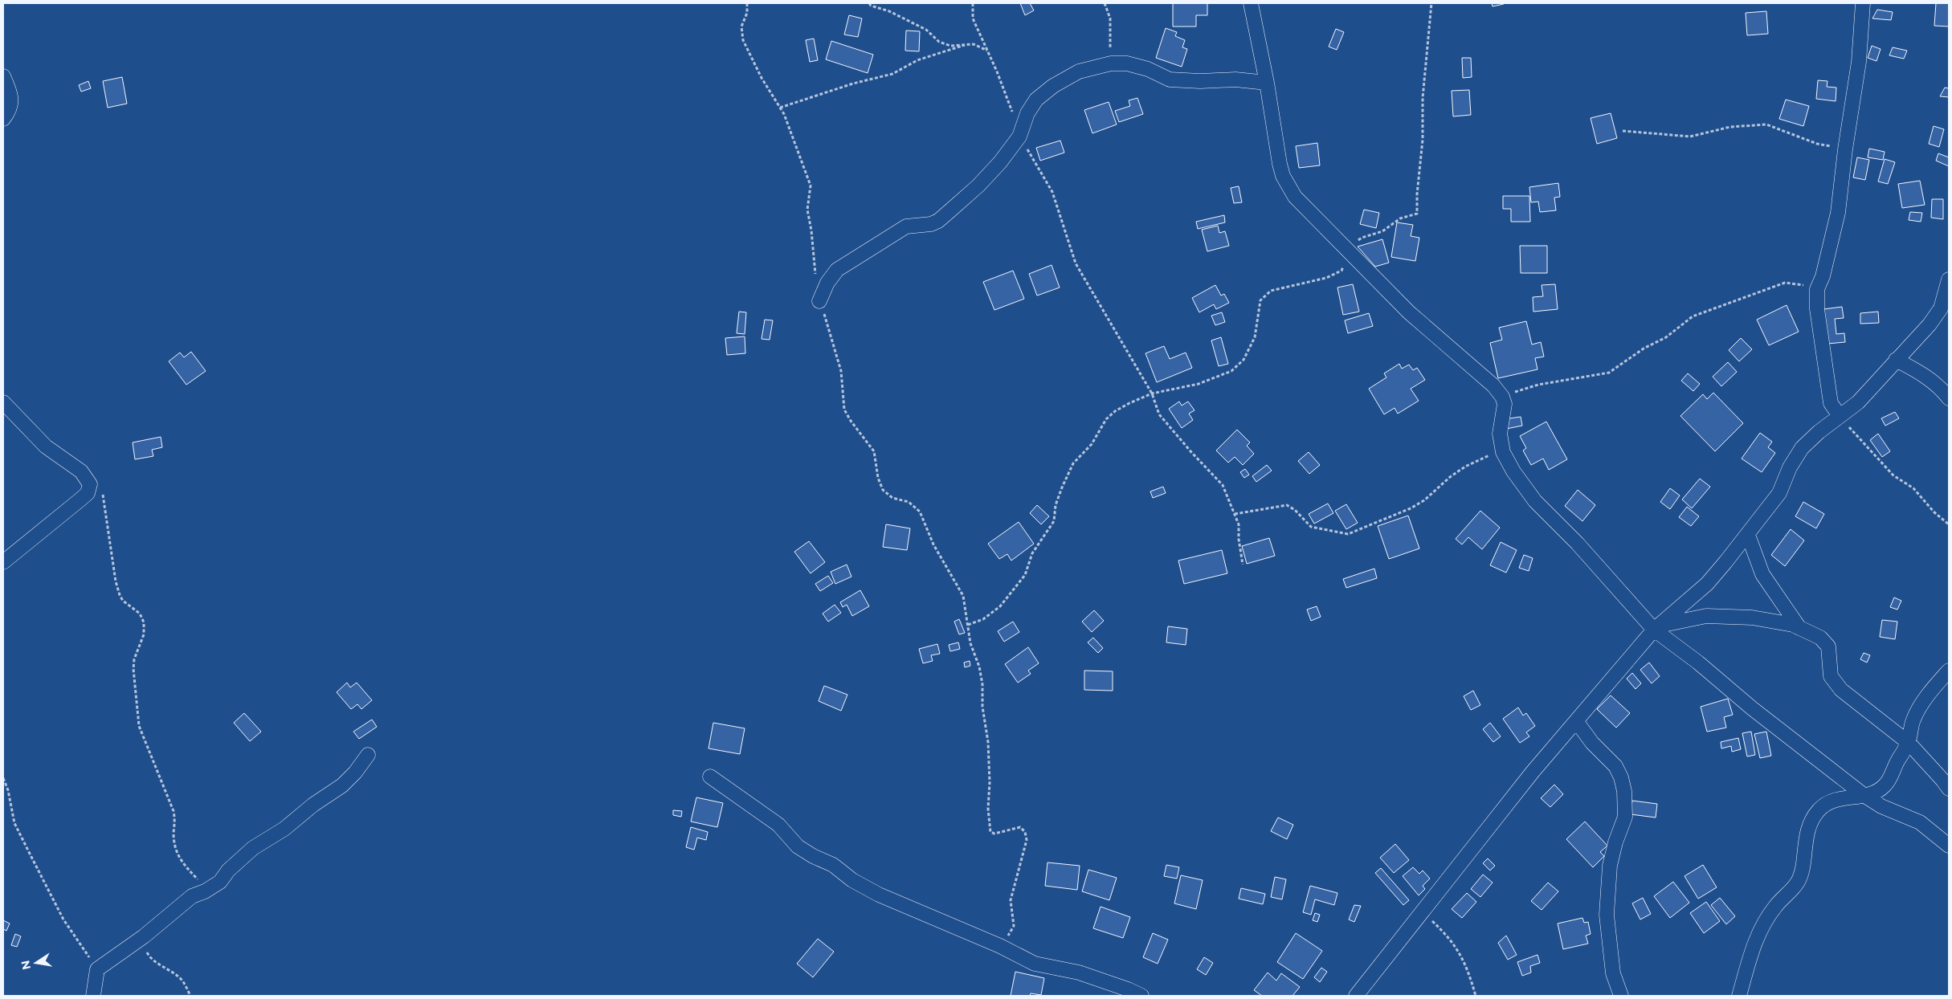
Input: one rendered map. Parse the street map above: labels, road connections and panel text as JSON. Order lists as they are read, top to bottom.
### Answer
{
  "north": "left"
}
